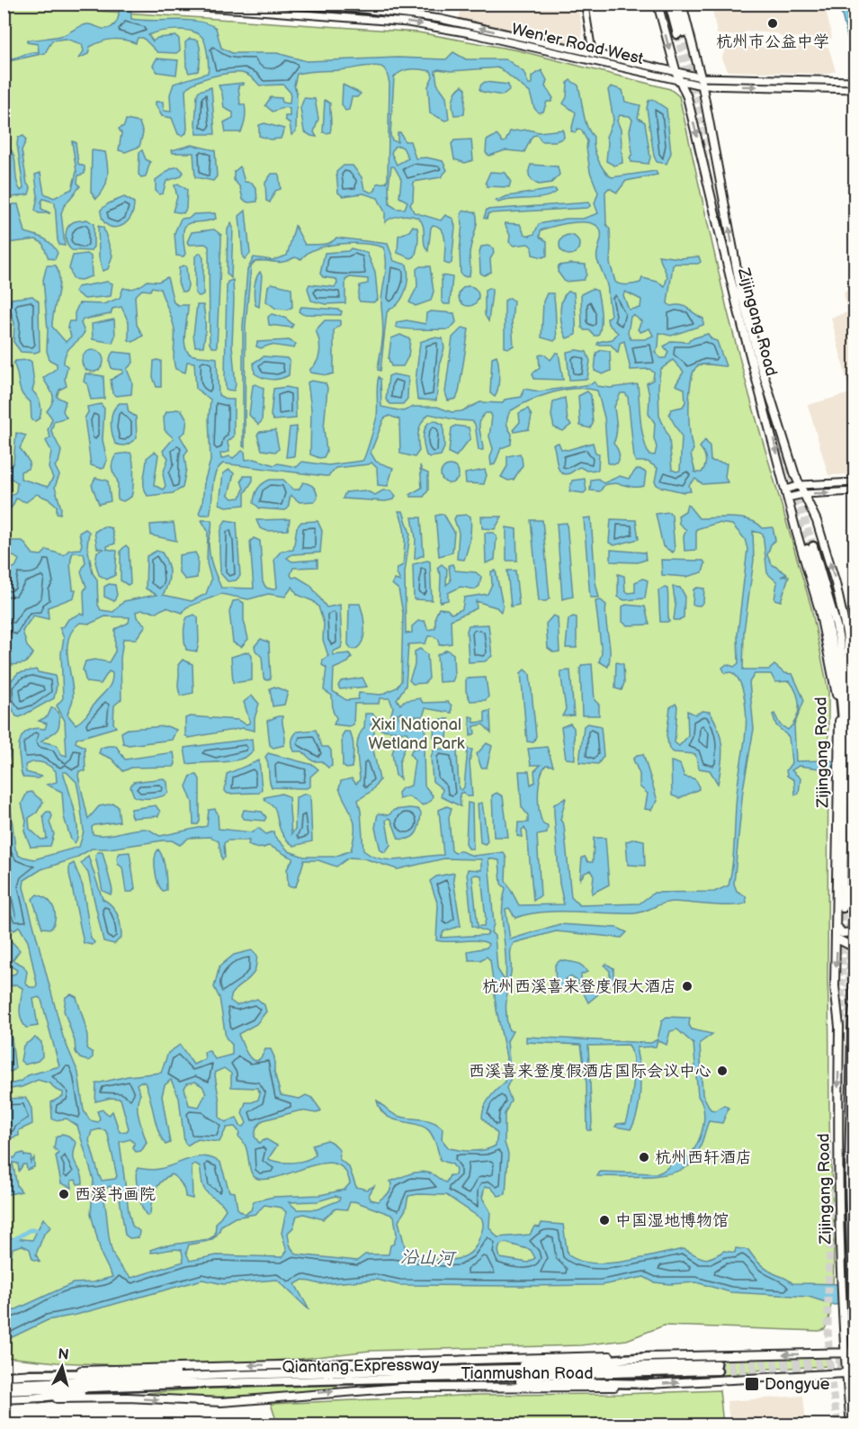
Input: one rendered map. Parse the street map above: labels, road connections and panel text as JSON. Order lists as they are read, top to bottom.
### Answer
{
  "streets": {
    "highway": ["Zijingang Road", "Qiantang Expressway"],
    "main road": ["Wen'er Road West", "Tianmushan Road"]
  },
  "crossings": [
    ["Wen'er Road West", "Zijingang Road"],
    ["Zijingang Road", "Tianmushan Road"]
  ],
  "water": ["沿山河"],
  "parks": ["Xixi National Wetland Park"],
  "places": {
    "other": [
      "杭州市公益中学",
      "杭州西溪喜来登度假大酒店",
      "西溪喜来登度假酒店国际会议中心",
      "杭州西轩酒店",
      "西溪书画院",
      "中国湿地博物馆"
    ],
    "transit": ["Dongyue"]
  },
  "north": "top"
}
